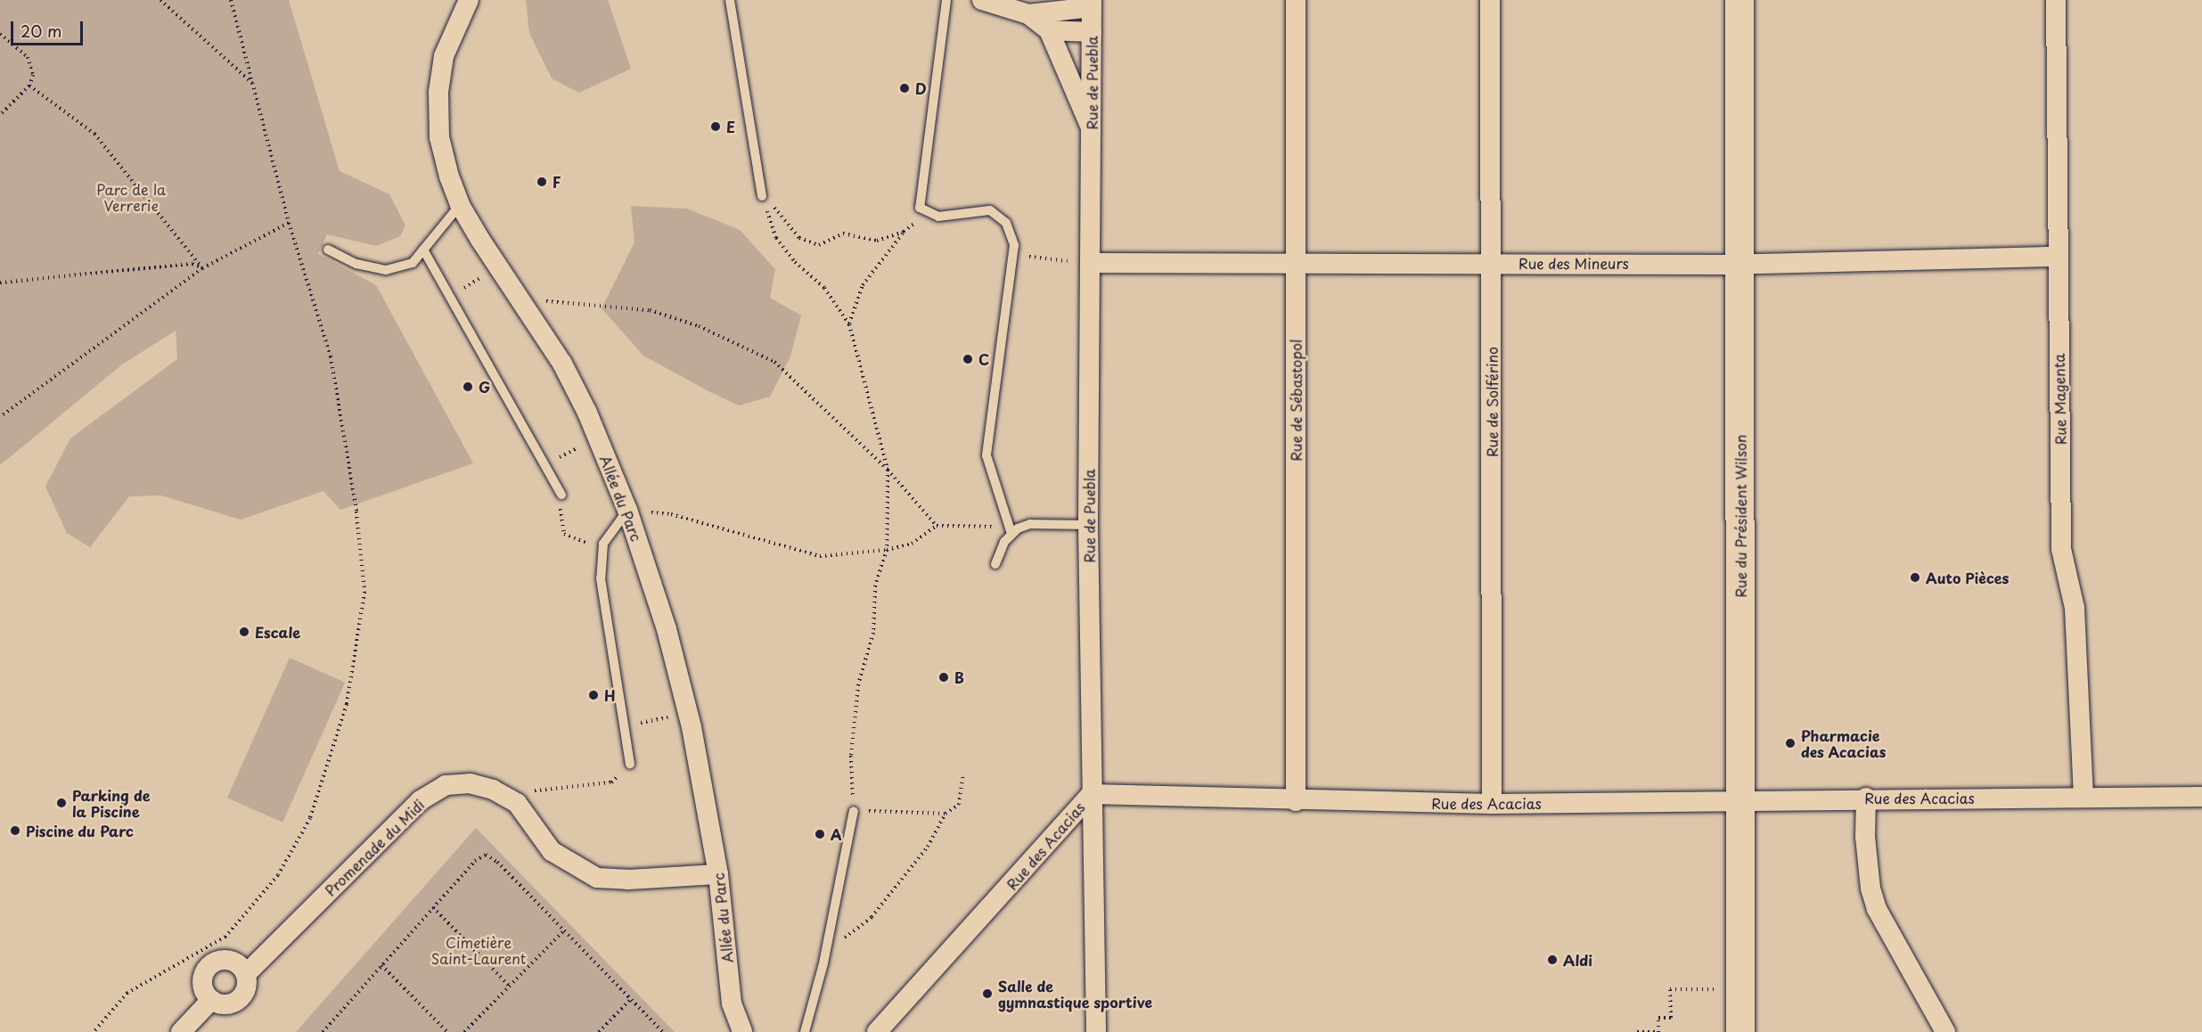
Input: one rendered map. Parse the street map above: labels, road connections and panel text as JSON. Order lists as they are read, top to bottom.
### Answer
{
  "streets": {
    "main road": ["Rue du Président Wilson"],
    "street": [
      "Rue de Puebla",
      "Rue des Mineurs",
      "Rue Magenta",
      "Rue de Sébastopol",
      "Rue de Solférino",
      "Allée du Parc",
      "Rue des Acacias",
      "Promenade du Midi"
    ]
  },
  "crossings": [
    ["Rue de Puebla", "Rue des Mineurs"],
    ["Rue de Puebla", "Rue des Acacias"],
    ["Rue des Mineurs", "Rue Magenta"],
    ["Rue des Mineurs", "Rue de Sébastopol"],
    ["Rue des Mineurs", "Rue de Solférino"],
    ["Rue des Mineurs", "Rue du Président Wilson"],
    ["Rue Magenta", "Rue des Acacias"],
    ["Rue de Sébastopol", "Rue des Acacias"],
    ["Rue de Solférino", "Rue des Acacias"],
    ["Allée du Parc", "Promenade du Midi"],
    ["Rue du Président Wilson", "Rue des Acacias"]
  ],
  "parks": ["Parc de la Verrerie", "Cimetière Saint-Laurent"],
  "places": [
    "D",
    "E",
    "F",
    "C",
    "G",
    "Auto Pièces",
    "Escale",
    "B",
    "H",
    "Pharmacie des Acacias",
    "Parking de la Piscine",
    "Piscine du Parc",
    "A",
    "Aldi",
    "Salle de gymnastique sportive"
  ],
  "scale_bar": "20 m"
}
